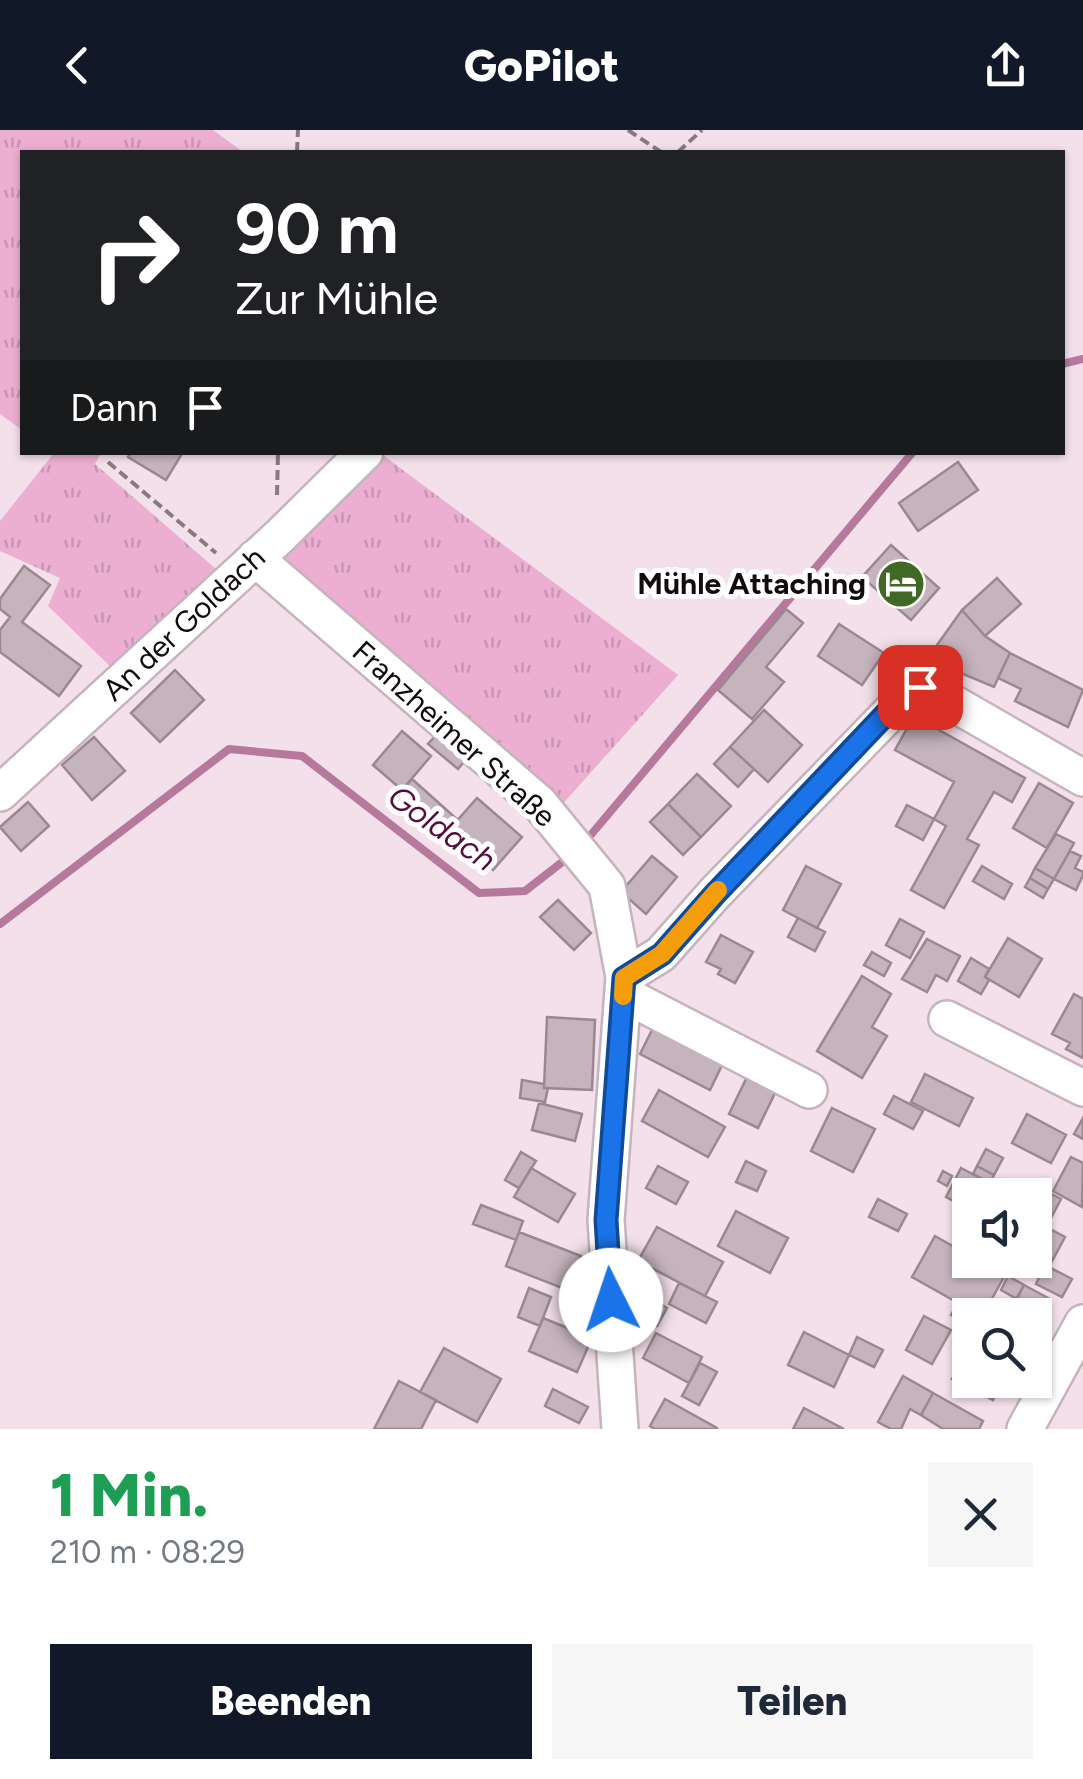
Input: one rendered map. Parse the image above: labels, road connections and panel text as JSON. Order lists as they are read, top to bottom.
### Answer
{
  "streets": {
    "street": ["An der Goldach", "Franzheimer Straße"]
  },
  "crossings": [
    ["An der Goldach", "Franzheimer Straße"]
  ],
  "water": ["Goldach"],
  "places": {
    "hotel": ["Mühle Attaching"]
  },
  "page": {
    "header": "GoPilot",
    "turn": ["90 m", "Zur Mühle"],
    "then": "Dann",
    "heading": ["1 Min.", "210 m · 08:29"],
    "buttons": ["Beenden", "Teilen"]
  }
}
